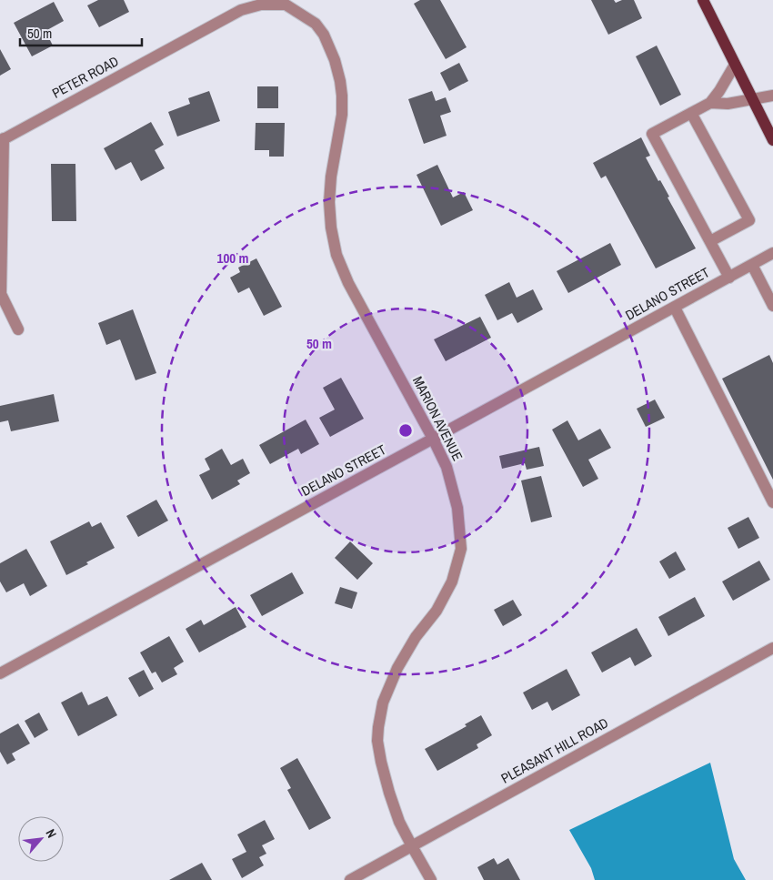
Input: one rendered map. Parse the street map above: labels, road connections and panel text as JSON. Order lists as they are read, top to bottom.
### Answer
{
  "streets": {
    "street": [
      "PETER ROAD",
      "DELANO STREET",
      "MARION AVENUE",
      "PLEASANT HILL ROAD"
    ]
  },
  "crossings": [
    ["PETER ROAD", "MARION AVENUE"],
    ["DELANO STREET", "MARION AVENUE"],
    ["MARION AVENUE", "PLEASANT HILL ROAD"]
  ],
  "scale_bar": "50 m",
  "north": "top right",
  "rings": ["100 m", "50 m"]
}
